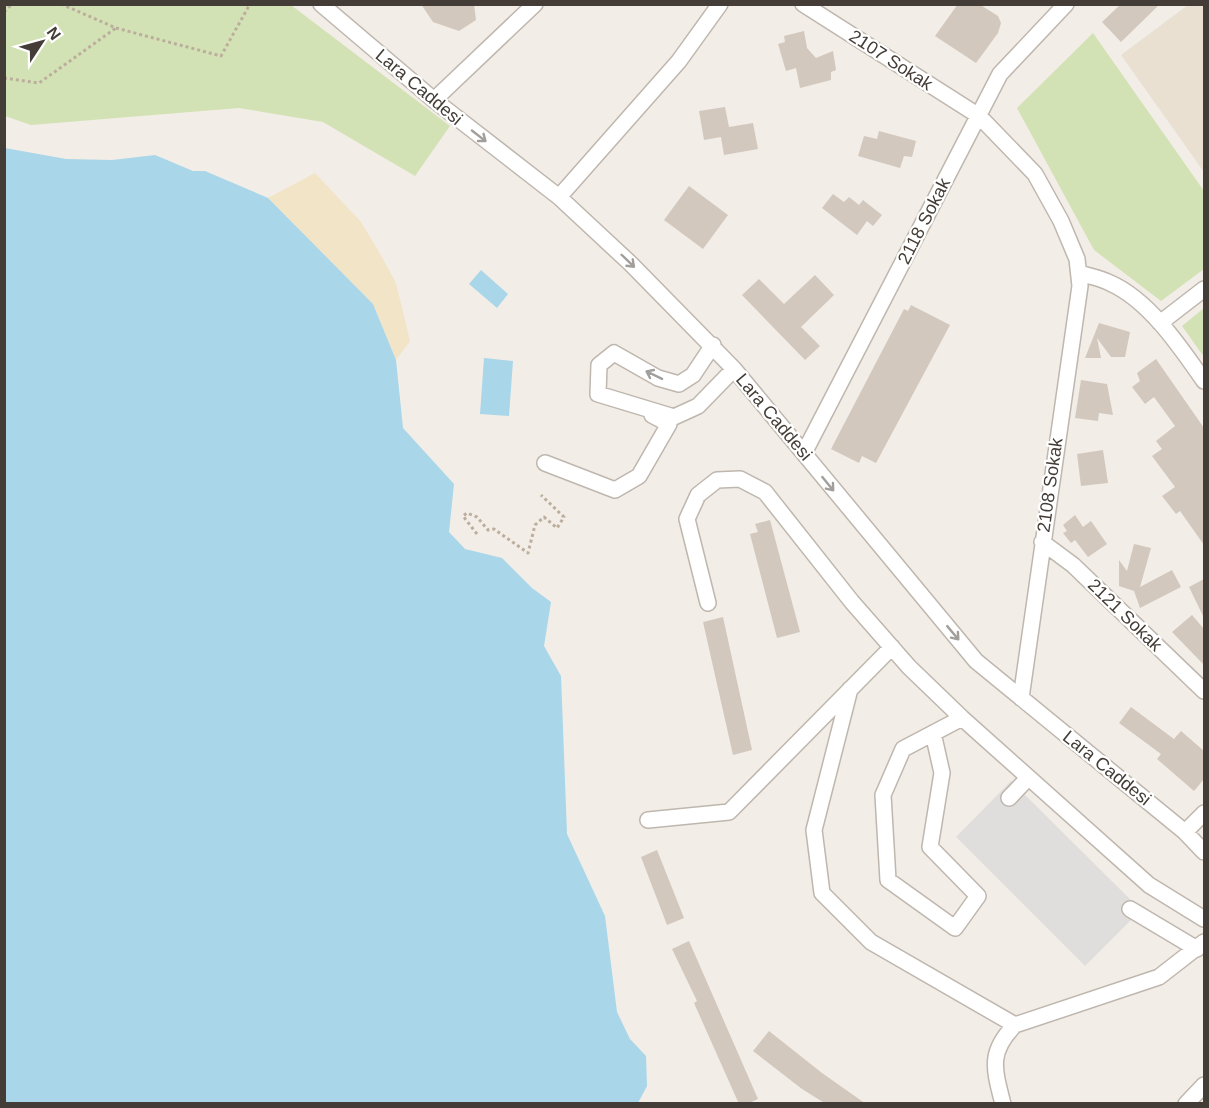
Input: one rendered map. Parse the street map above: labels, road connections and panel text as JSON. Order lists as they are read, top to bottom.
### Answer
{
  "streets": {
    "street": [
      "2107 Sokak",
      "Lara Caddesi",
      "2118 Sokak",
      "2108 Sokak",
      "2121 Sokak"
    ]
  },
  "crossings": [
    ["2107 Sokak", "2118 Sokak"],
    ["2107 Sokak", "2108 Sokak"],
    ["Lara Caddesi", "2118 Sokak"],
    ["Lara Caddesi", "2108 Sokak"],
    ["2118 Sokak", "2108 Sokak"],
    ["2108 Sokak", "2121 Sokak"]
  ],
  "one_way": ["Lara Caddesi"],
  "north": "top right"
}
